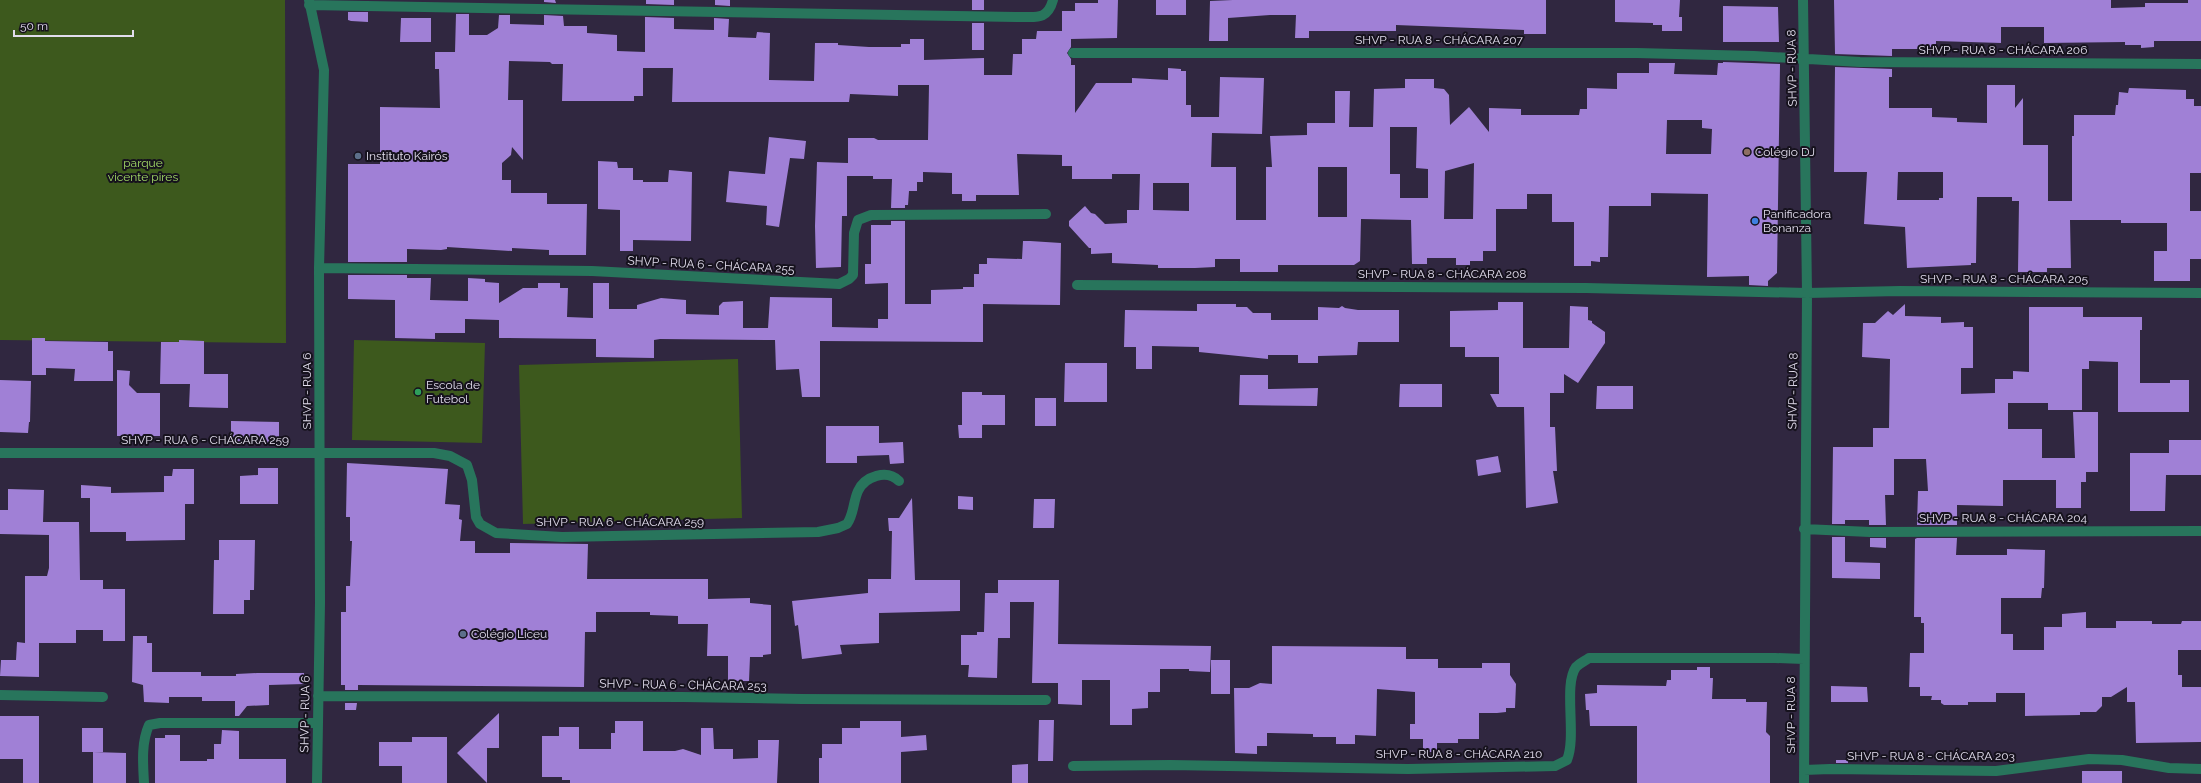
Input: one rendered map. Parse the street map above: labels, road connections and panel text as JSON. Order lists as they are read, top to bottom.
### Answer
{
  "streets": {
    "street": [
      "SHVP - RUA 8 - CHÁCARA 207",
      "SHVP - RUA 8 - CHÁCARA 206",
      "SHVP - RUA 8",
      "SHVP - RUA 6 - CHÁCARA 255",
      "SHVP - RUA 8 - CHÁCARA 208",
      "SHVP - RUA 8 - CHÁCARA 205",
      "SHVP - RUA 6",
      "SHVP - RUA 6 - CHÁCARA 259",
      "SHVP - RUA 8 - CHÁCARA 204",
      "SHVP - RUA 6 - CHÁCARA 253",
      "SHVP - RUA 8 - CHÁCARA 210",
      "SHVP - RUA 8 - CHÁCARA 203"
    ]
  },
  "crossings": [
    ["SHVP - RUA 8 - CHÁCARA 207", "SHVP - RUA 8 - CHÁCARA 206"],
    ["SHVP - RUA 8 - CHÁCARA 207", "SHVP - RUA 8"],
    ["SHVP - RUA 8 - CHÁCARA 206", "SHVP - RUA 8"],
    ["SHVP - RUA 8", "SHVP - RUA 8 - CHÁCARA 208"],
    ["SHVP - RUA 8", "SHVP - RUA 8 - CHÁCARA 205"],
    ["SHVP - RUA 8", "SHVP - RUA 8 - CHÁCARA 204"],
    ["SHVP - RUA 8", "SHVP - RUA 8 - CHÁCARA 210"],
    ["SHVP - RUA 8", "SHVP - RUA 8 - CHÁCARA 203"],
    ["SHVP - RUA 6 - CHÁCARA 255", "SHVP - RUA 6"],
    ["SHVP - RUA 8 - CHÁCARA 208", "SHVP - RUA 8 - CHÁCARA 205"],
    ["SHVP - RUA 6", "SHVP - RUA 6 - CHÁCARA 259"],
    ["SHVP - RUA 6", "SHVP - RUA 6 - CHÁCARA 253"]
  ],
  "parks": ["parque vicente pires"],
  "places": [
    "Colégio DJ",
    "Instituto Kairós",
    "Panificadora Bonanza",
    "Escola de Futebol",
    "Colégio Liceu"
  ],
  "scale_bar": "50 m"
}
